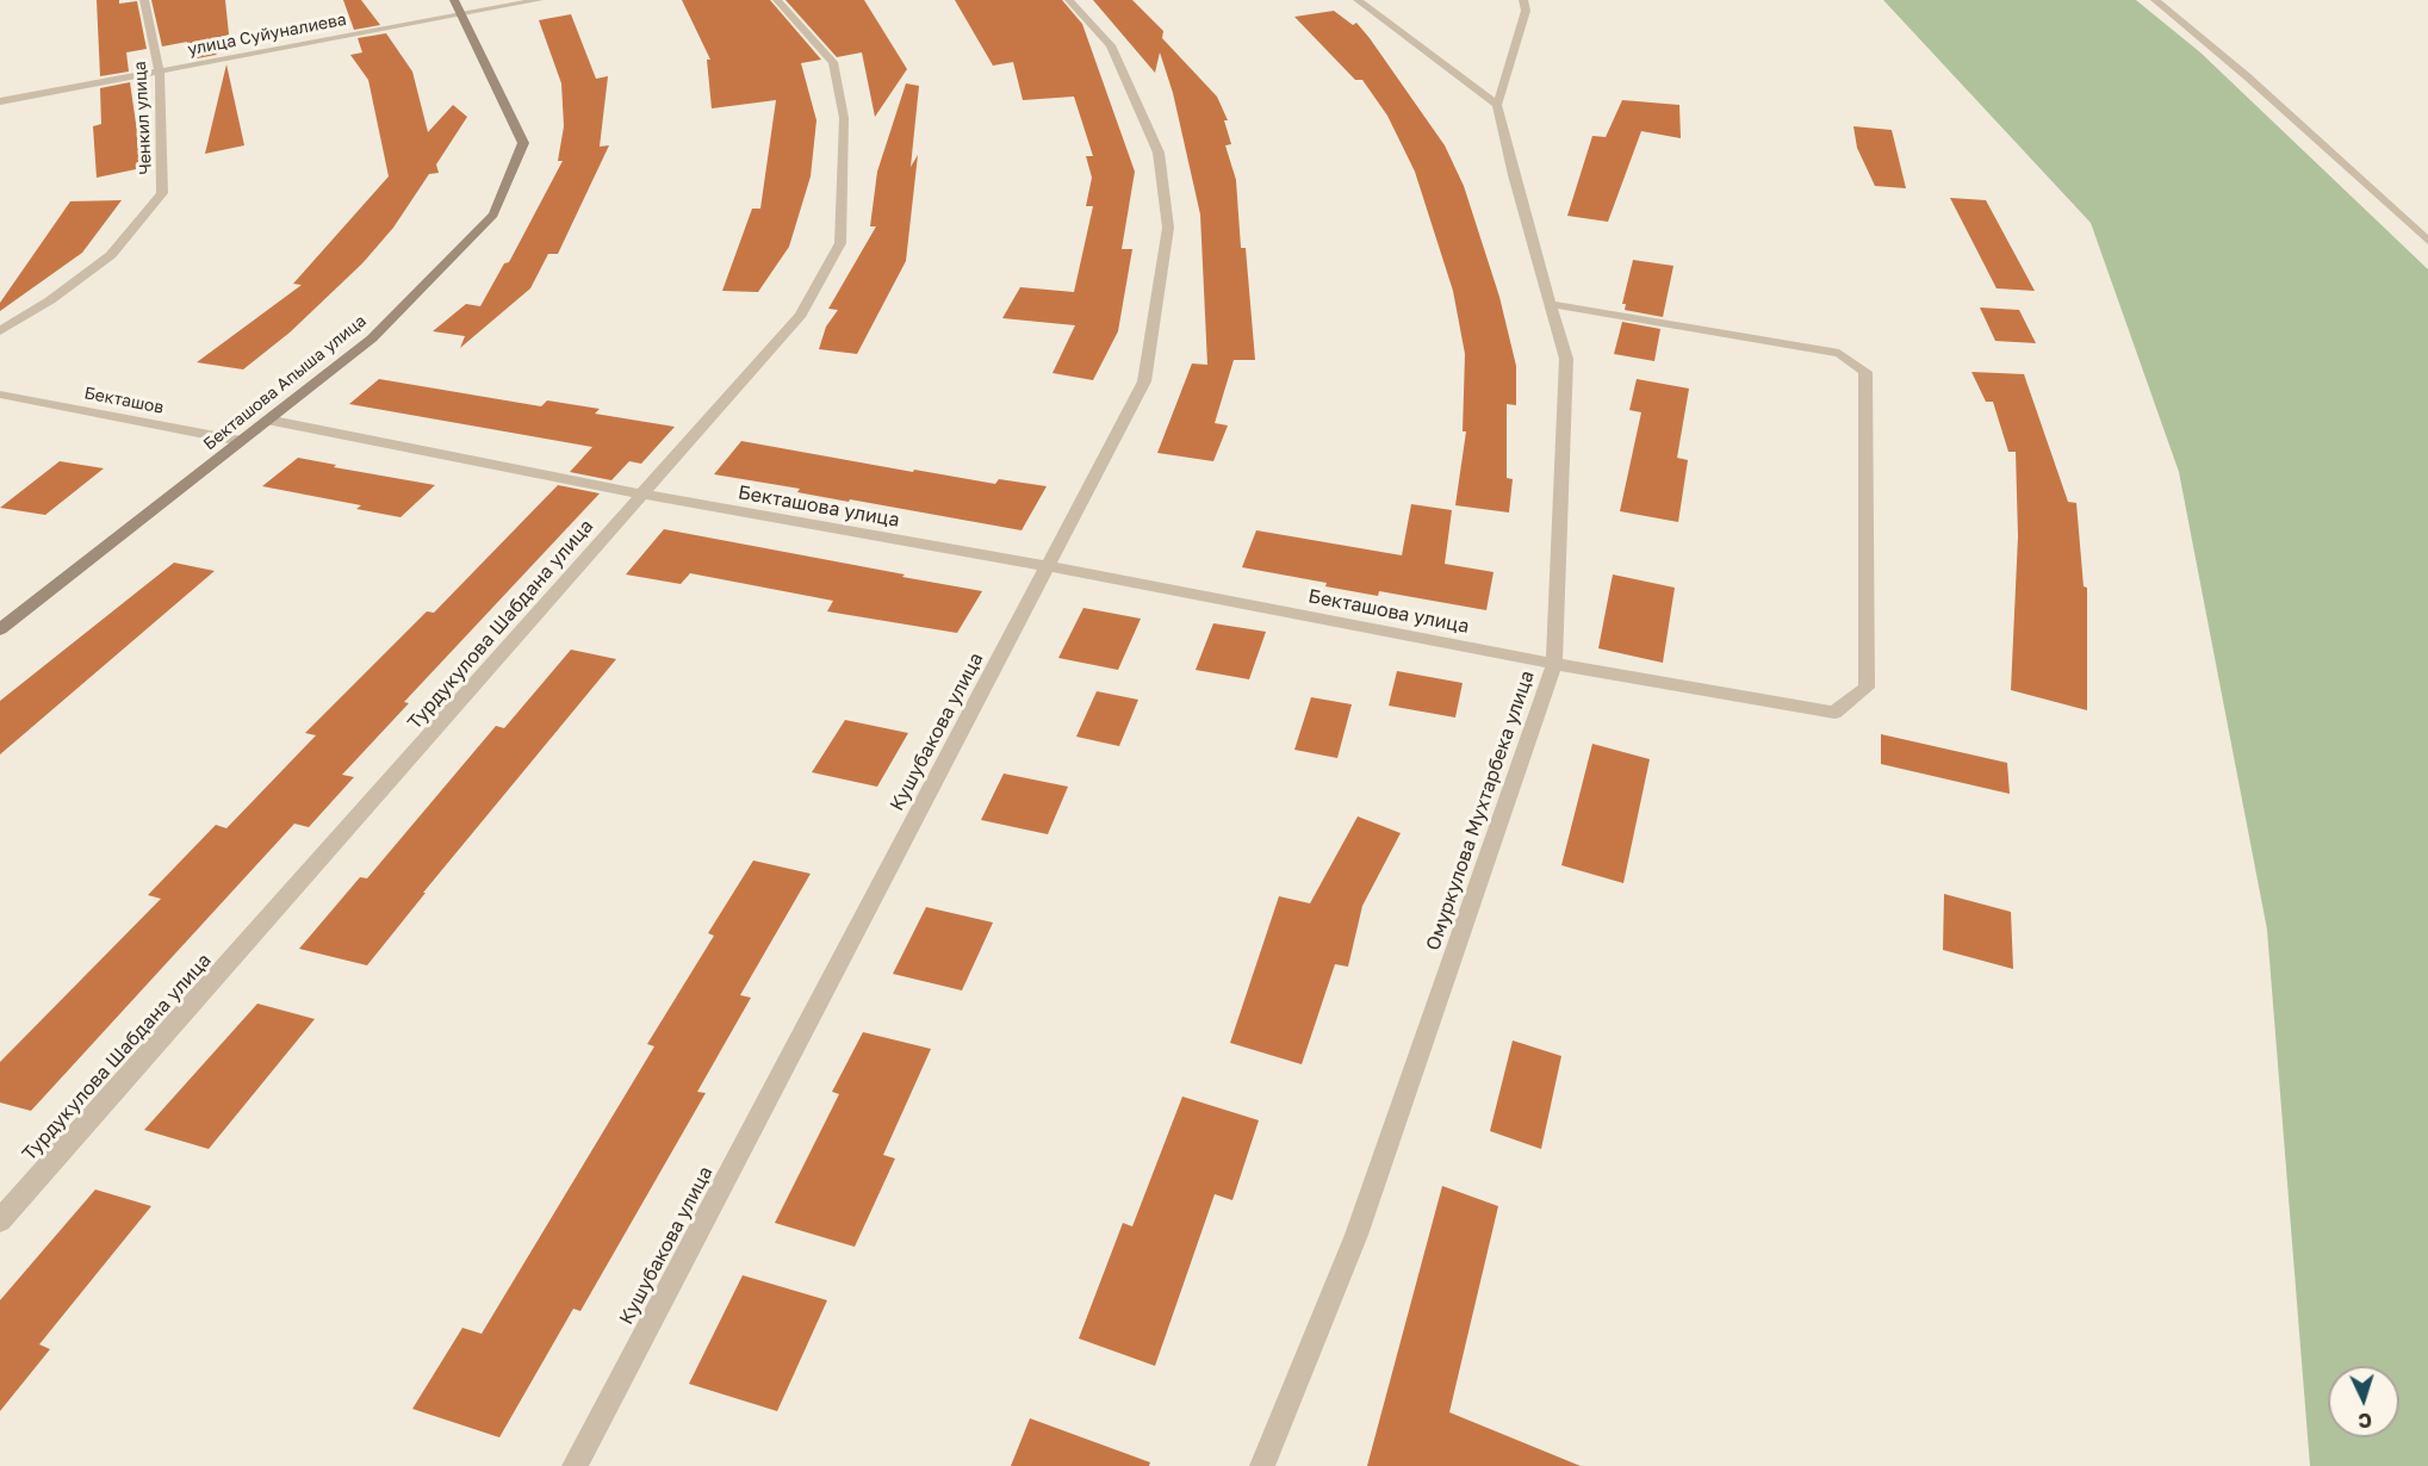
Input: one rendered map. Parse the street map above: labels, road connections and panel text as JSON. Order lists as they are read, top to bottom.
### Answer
{
  "streets": {
    "street": [
      "улица Суйуналиева",
      "Ченкил улица",
      "Бекташова Апыша улица",
      "Бекташов",
      "Бекташова улица",
      "Турдукулова Шабдана улица",
      "Кушубакова улица",
      "Омуркулова Мухтарбека улица"
    ]
  },
  "crossings": [
    ["улица Суйуналиева", "Ченкил улица"],
    ["улица Суйуналиева", "Бекташова Апыша улица"],
    ["Бекташова Апыша улица", "Бекташов"],
    ["Бекташова Апыша улица", "Бекташова улица"],
    ["Бекташова улица", "Турдукулова Шабдана улица"],
    ["Бекташова улица", "Кушубакова улица"],
    ["Бекташова улица", "Омуркулова Мухтарбека улица"]
  ],
  "north": "bottom"
}
